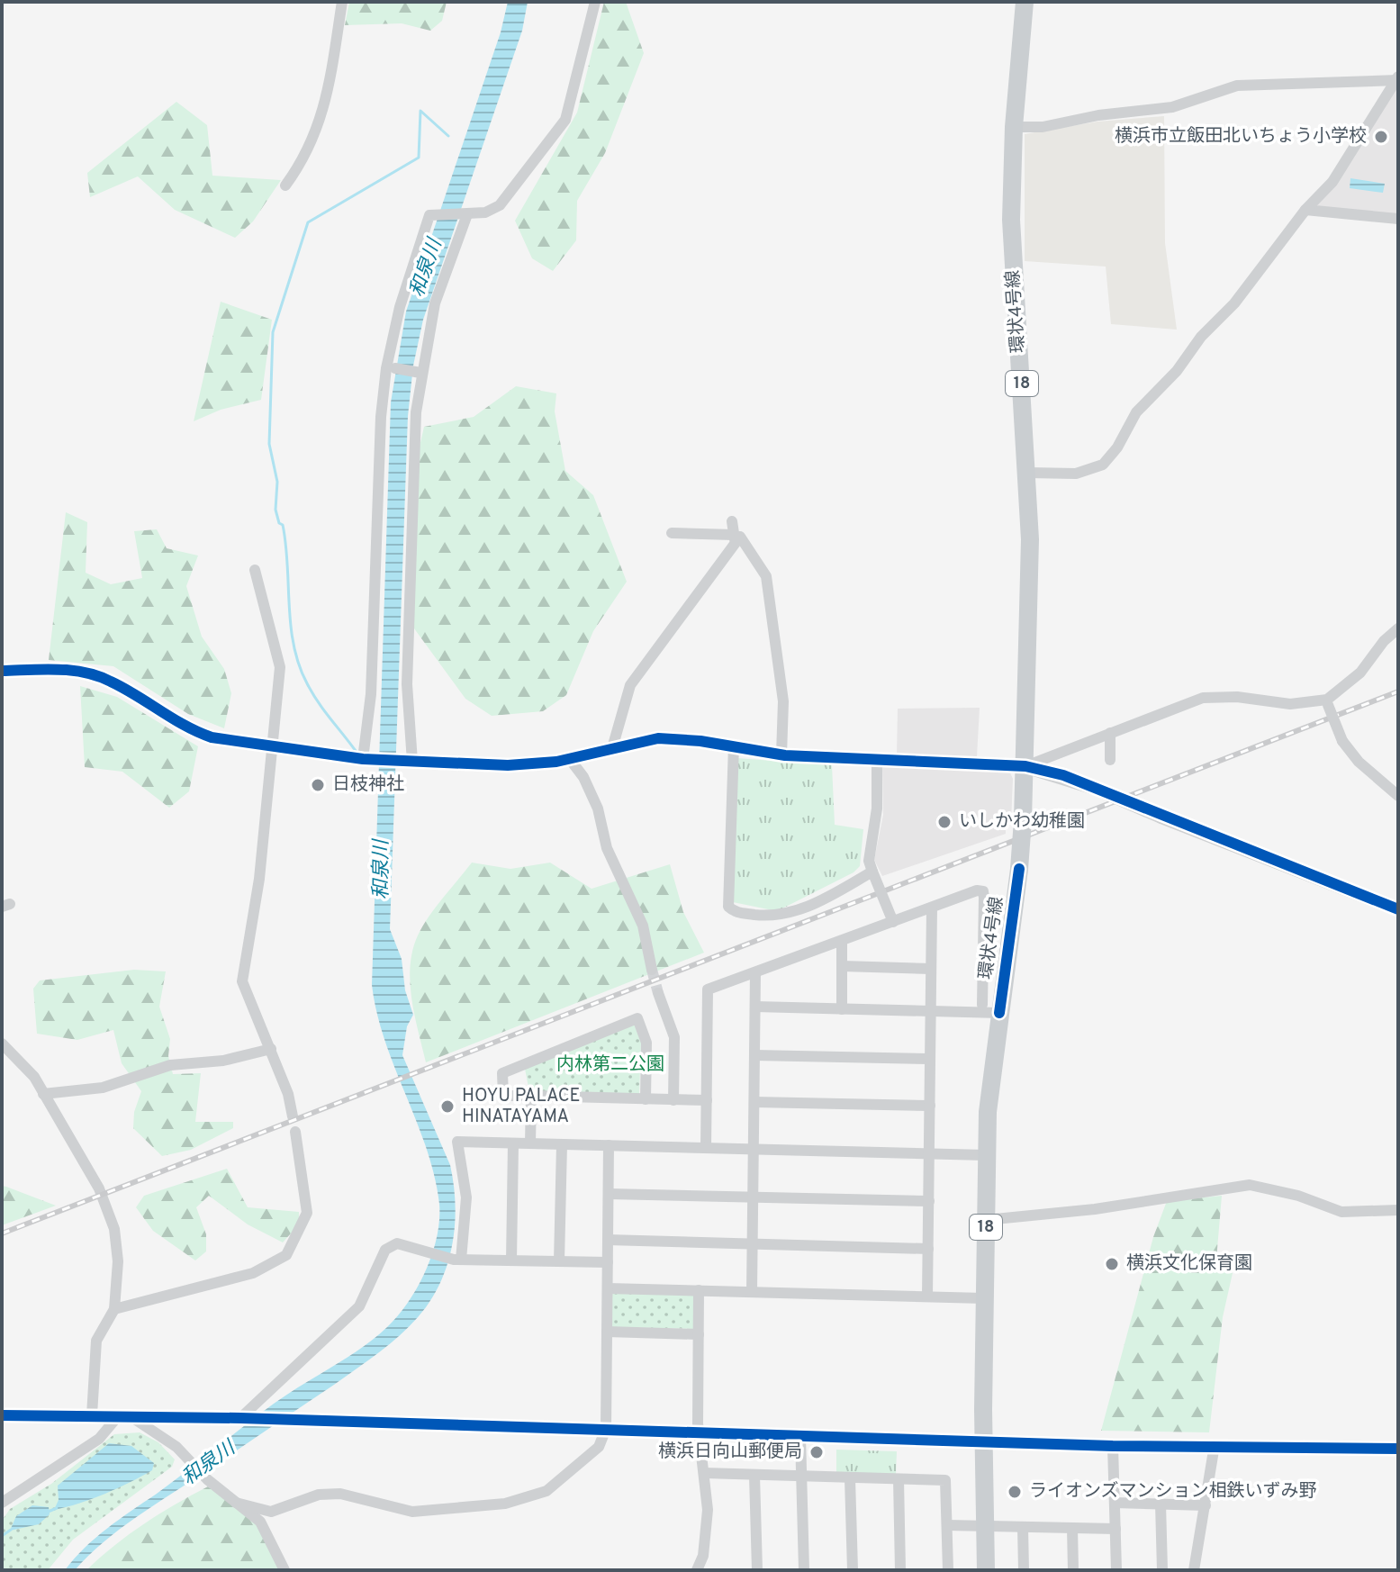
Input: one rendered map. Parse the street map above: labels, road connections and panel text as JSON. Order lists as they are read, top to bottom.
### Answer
{
  "streets": {
    "main road": ["環状4号線", "18"]
  },
  "water": ["和泉川"],
  "parks": ["内林第二公園"],
  "places": [
    "横浜市立飯田北いちょう小学校",
    "日枝神社",
    "いしかわ幼稚園",
    "HOYU PALACE HINATAYAMA",
    "横浜文化保育園",
    "横浜日向山郵便局",
    "ライオンズマンション相鉄いずみ野"
  ]
}
